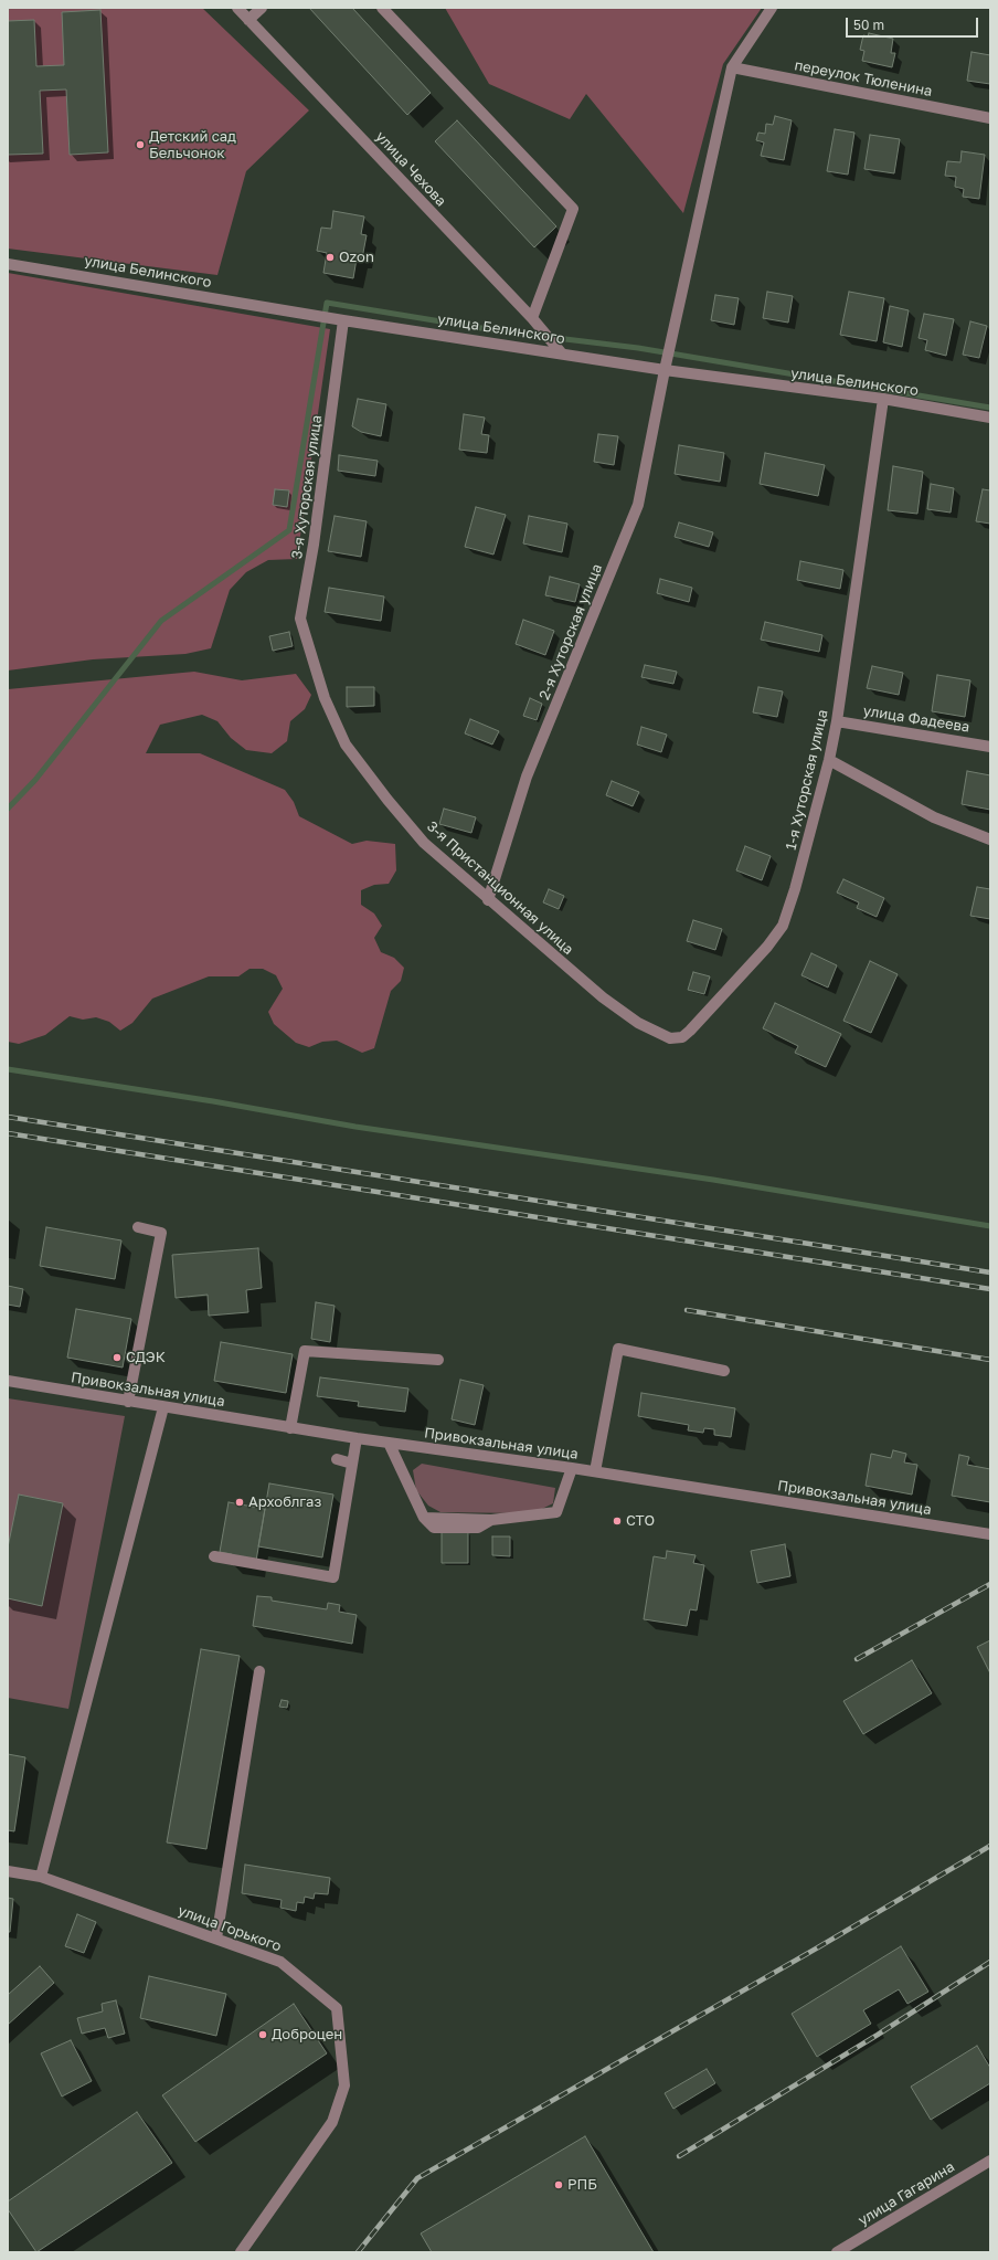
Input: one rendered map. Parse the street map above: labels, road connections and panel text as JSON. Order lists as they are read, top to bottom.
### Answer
{
  "streets": {
    "street": [
      "переулок Тюленина",
      "улица Чехова",
      "улица Белинского",
      "3-я Хуторская улица",
      "2-я Хуторская улица",
      "улица Фадеева",
      "1-я Хуторская улица",
      "3-я Пристанционная улица",
      "Привокзальная улица",
      "улица Горького",
      "улица Гагарина"
    ]
  },
  "crossings": [
    ["переулок Тюленина", "2-я Хуторская улица"],
    ["улица Чехова", "улица Белинского"],
    ["улица Белинского", "3-я Хуторская улица"],
    ["улица Белинского", "2-я Хуторская улица"],
    ["улица Белинского", "1-я Хуторская улица"],
    ["3-я Хуторская улица", "3-я Пристанционная улица"],
    ["2-я Хуторская улица", "3-я Пристанционная улица"],
    ["улица Фадеева", "1-я Хуторская улица"],
    ["1-я Хуторская улица", "3-я Пристанционная улица"]
  ],
  "places": [
    "Детский сад Бельчонок",
    "Ozon",
    "СДЭК",
    "Архоблгаз",
    "СТО",
    "Доброцен",
    "РПБ"
  ],
  "scale_bar": "50 m"
}
